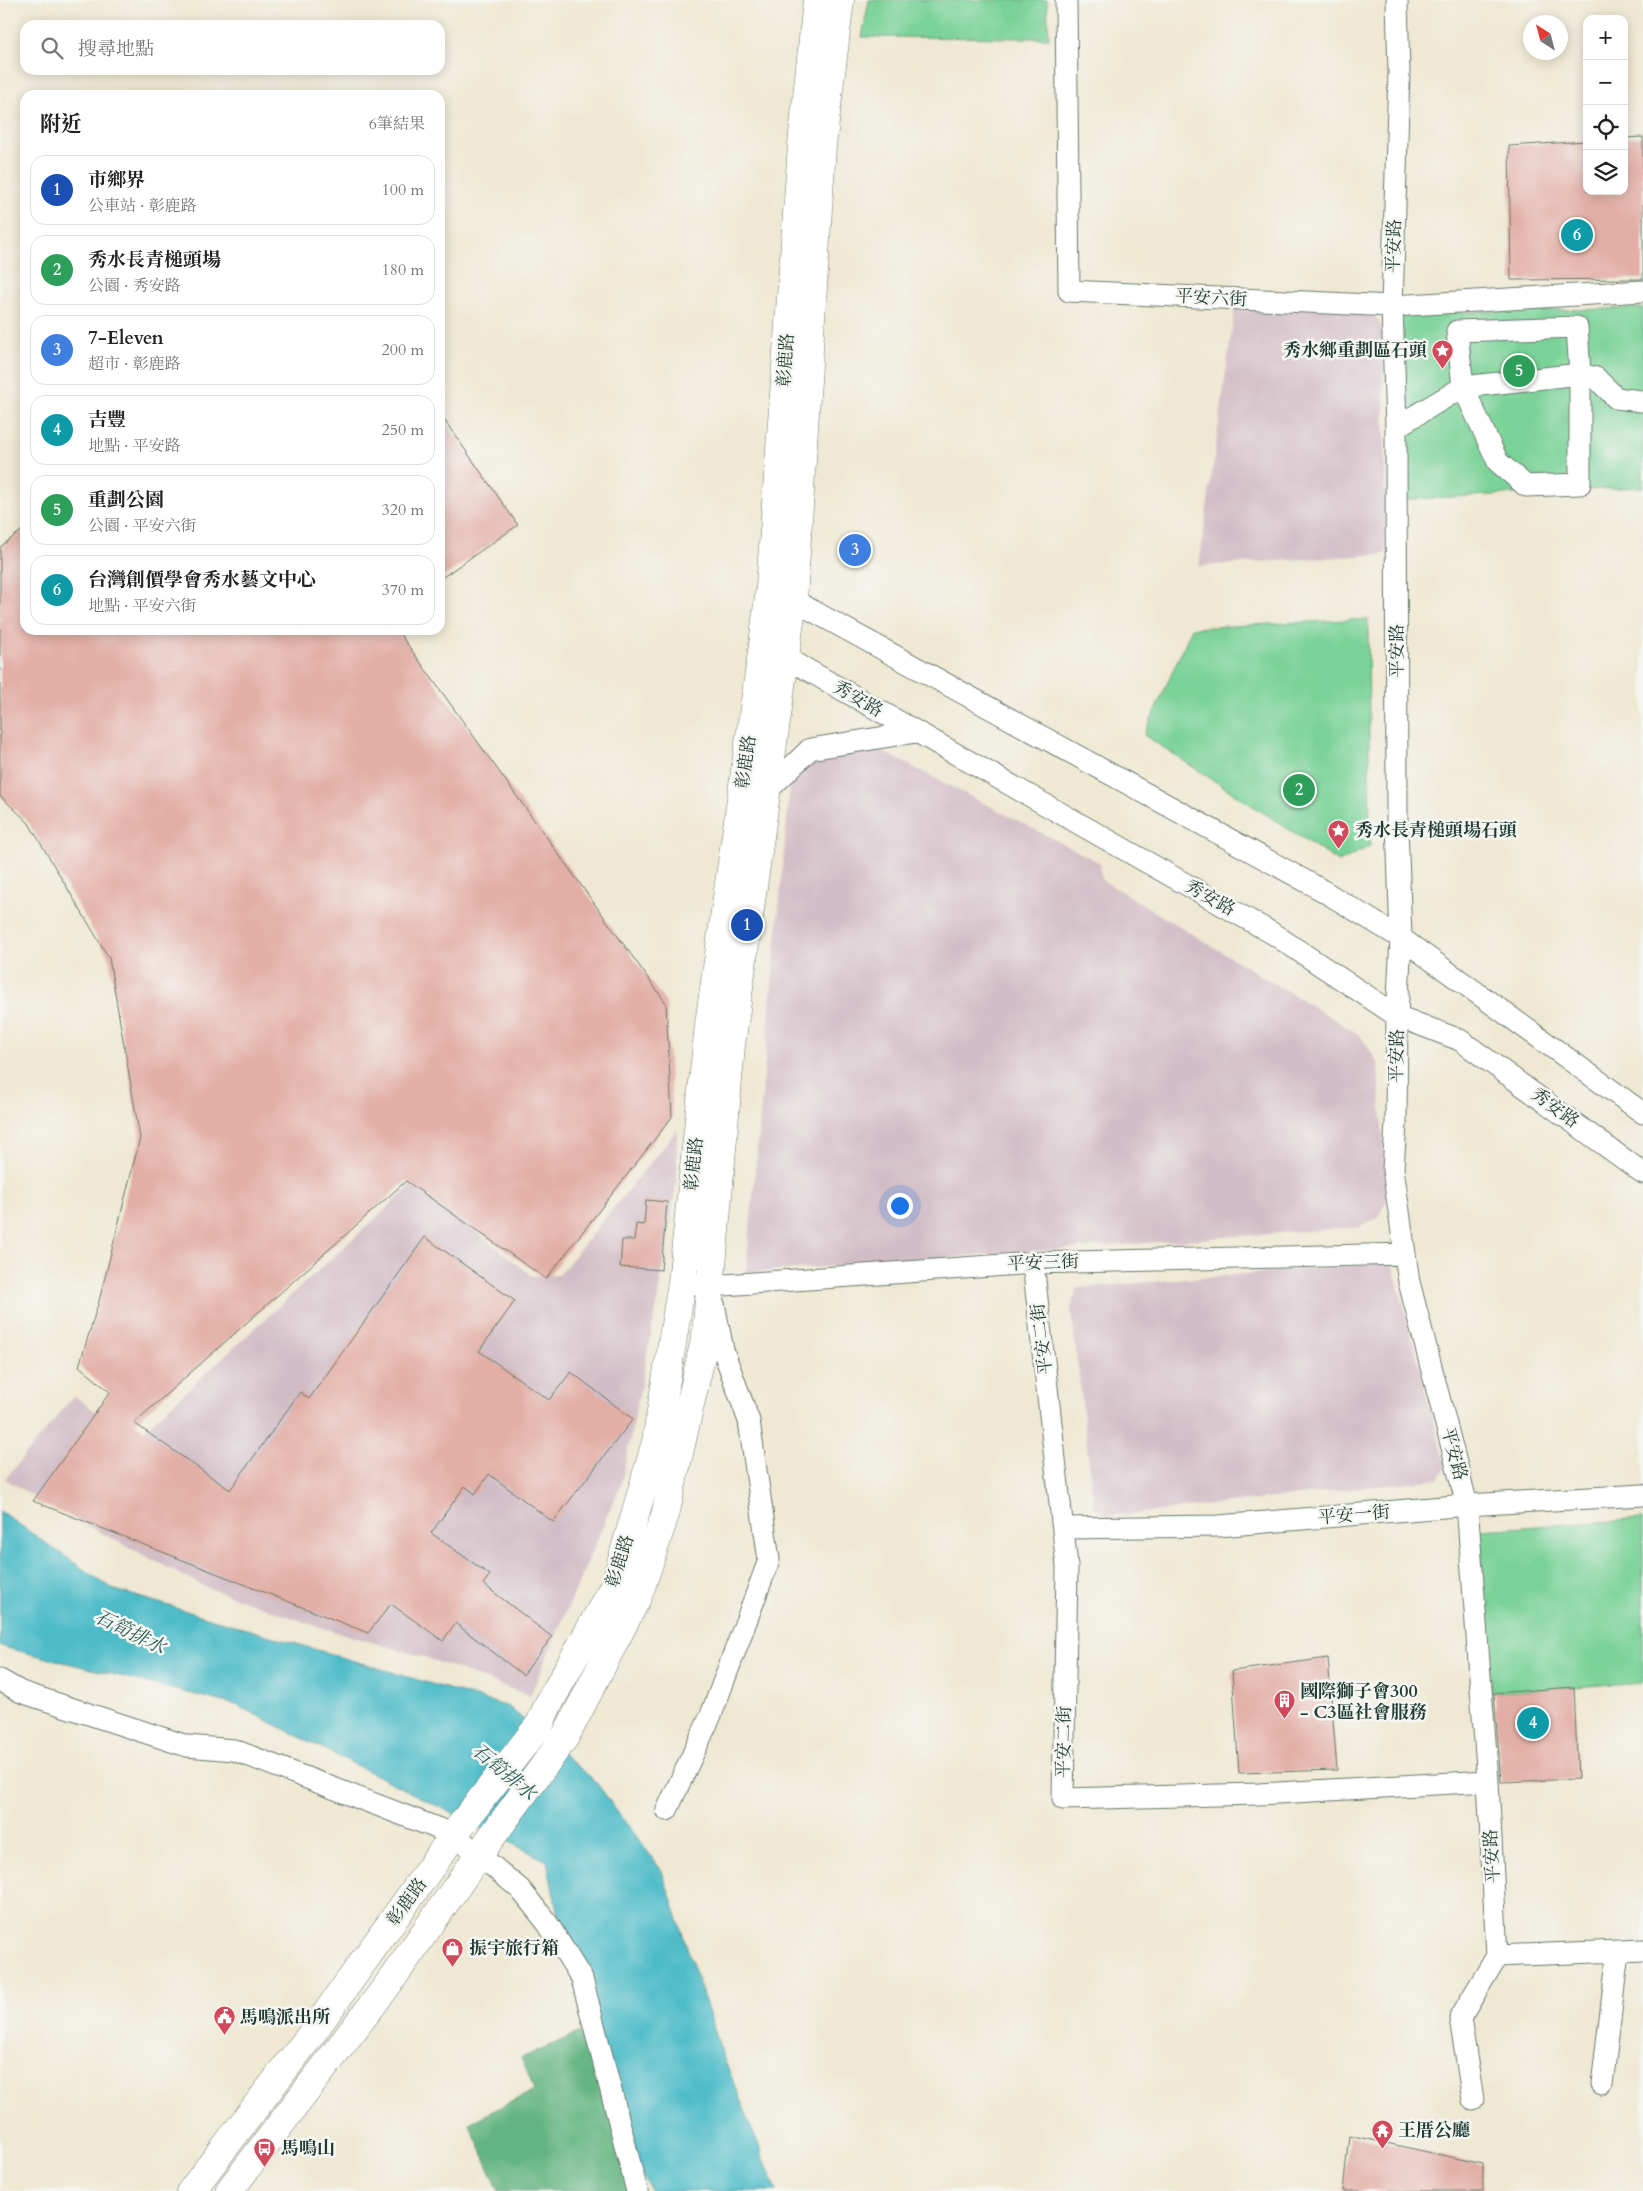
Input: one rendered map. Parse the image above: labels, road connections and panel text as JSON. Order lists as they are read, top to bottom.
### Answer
{
  "streets": {
    "main road": ["彰鹿路"],
    "street": [
      "平安路",
      "平安六街",
      "秀安路",
      "平安三街",
      "平安二街",
      "平安一街"
    ]
  },
  "crossings": [
    ["平安路", "平安六街"],
    ["平安路", "秀安路"],
    ["平安路", "平安三街"],
    ["平安路", "平安二街"],
    ["平安路", "平安一街"],
    ["彰鹿路", "秀安路"],
    ["彰鹿路", "平安三街"],
    ["平安三街", "平安二街"],
    ["平安二街", "平安一街"]
  ],
  "water": ["石筍排水"],
  "places": {
    "place": ["秀水鄉重劃區石頭", "秀水長青槌頭場石頭"],
    "building": ["國際獅子會300 - C3區社會服務"],
    "shop": ["振宇旅行箱"],
    "public building": ["馬鳴派出所"],
    "temple": ["王厝公廳"],
    "bus stop": ["馬鳴山"]
  },
  "north": "top left",
  "page": {
    "map_buttons": ["+", "−"],
    "search": "搜尋地點",
    "heading": ["附近", "6筆結果"],
    "list": [
      {
        "mark": "1",
        "name": "市鄉界",
        "note": "公車站 · 彰鹿路",
        "value": "100 m"
      },
      {
        "mark": "2",
        "name": "秀水長青槌頭場",
        "note": "公園 · 秀安路",
        "value": "180 m"
      },
      {
        "mark": "3",
        "name": "7-Eleven",
        "note": "超市 · 彰鹿路",
        "value": "200 m"
      },
      {
        "mark": "4",
        "name": "吉豐",
        "note": "地點 · 平安路",
        "value": "250 m"
      },
      {
        "mark": "5",
        "name": "重劃公園",
        "note": "公園 · 平安六街",
        "value": "320 m"
      },
      {
        "mark": "6",
        "name": "台灣創價學會秀水藝文中心",
        "note": "地點 · 平安六街",
        "value": "370 m"
      }
    ],
    "pins": [
      "6",
      "5",
      "3",
      "2",
      "1",
      "4"
    ]
  }
}
